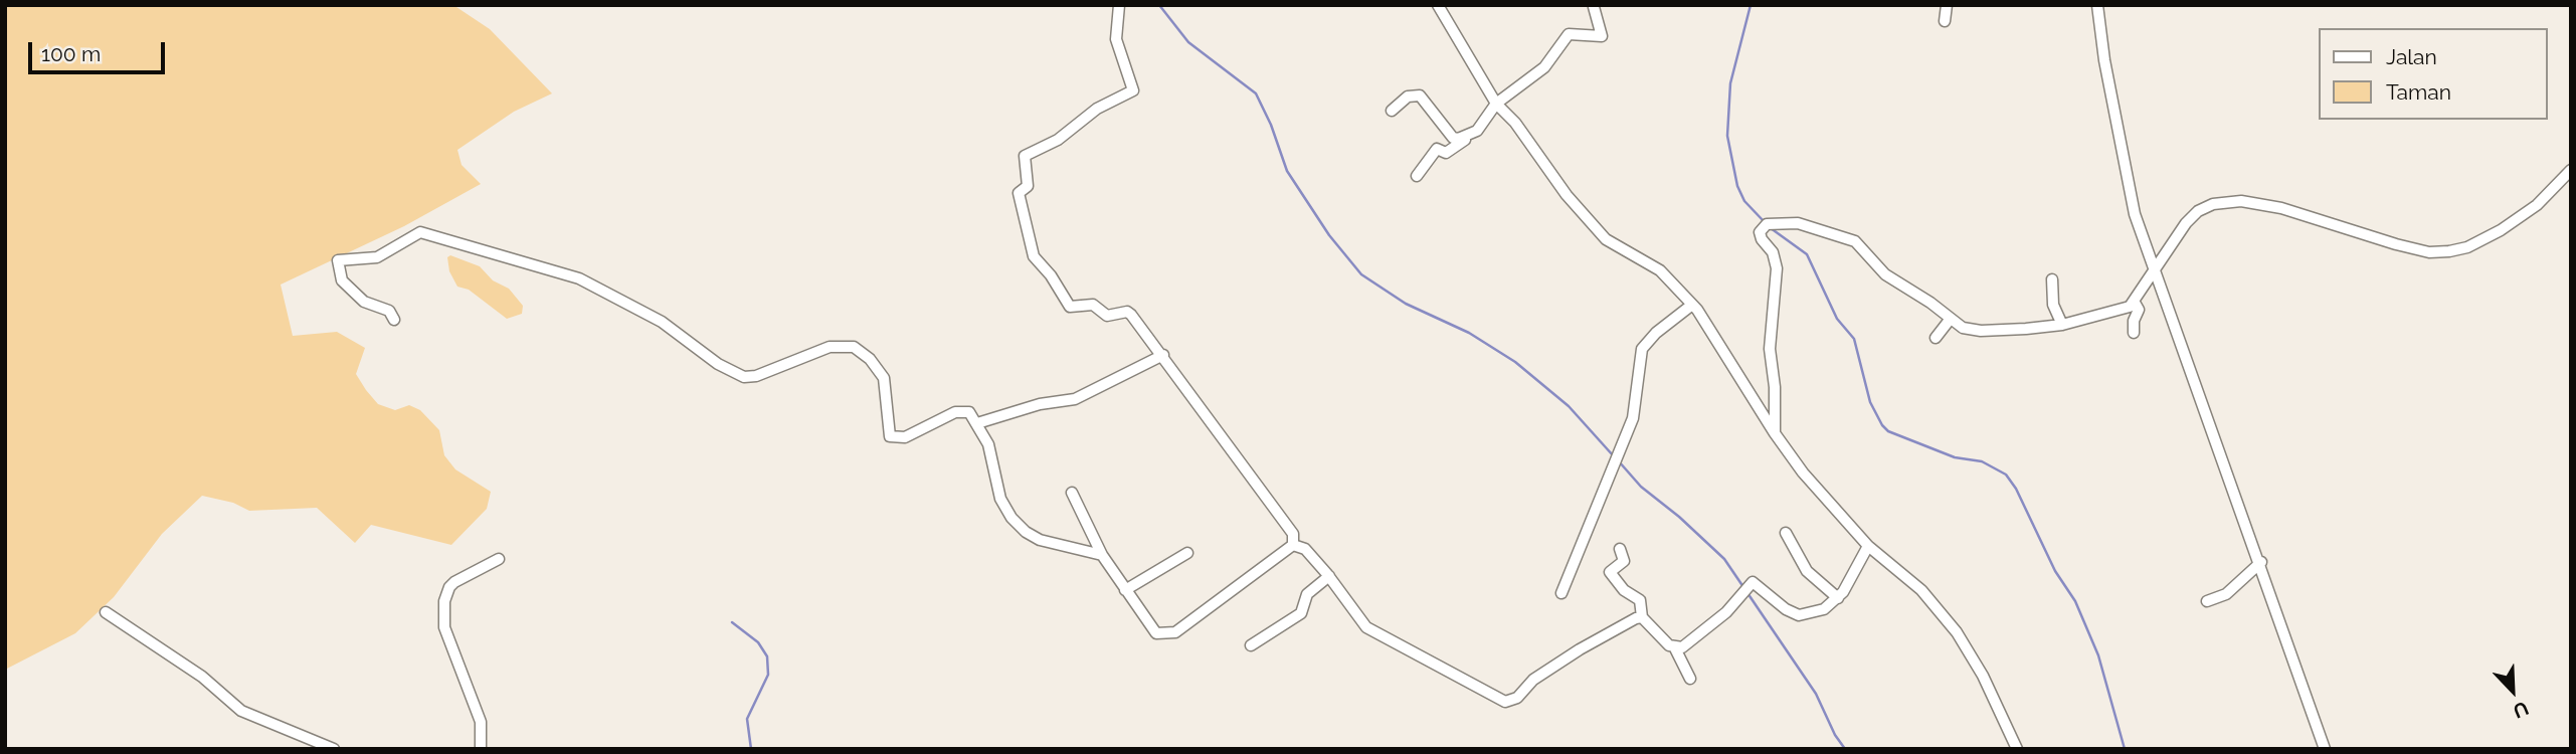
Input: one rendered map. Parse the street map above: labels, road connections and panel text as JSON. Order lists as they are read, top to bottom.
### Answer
{
  "legend": ["Jalan", "Taman"],
  "scale_bar": "100 m",
  "north": "bottom right"
}
